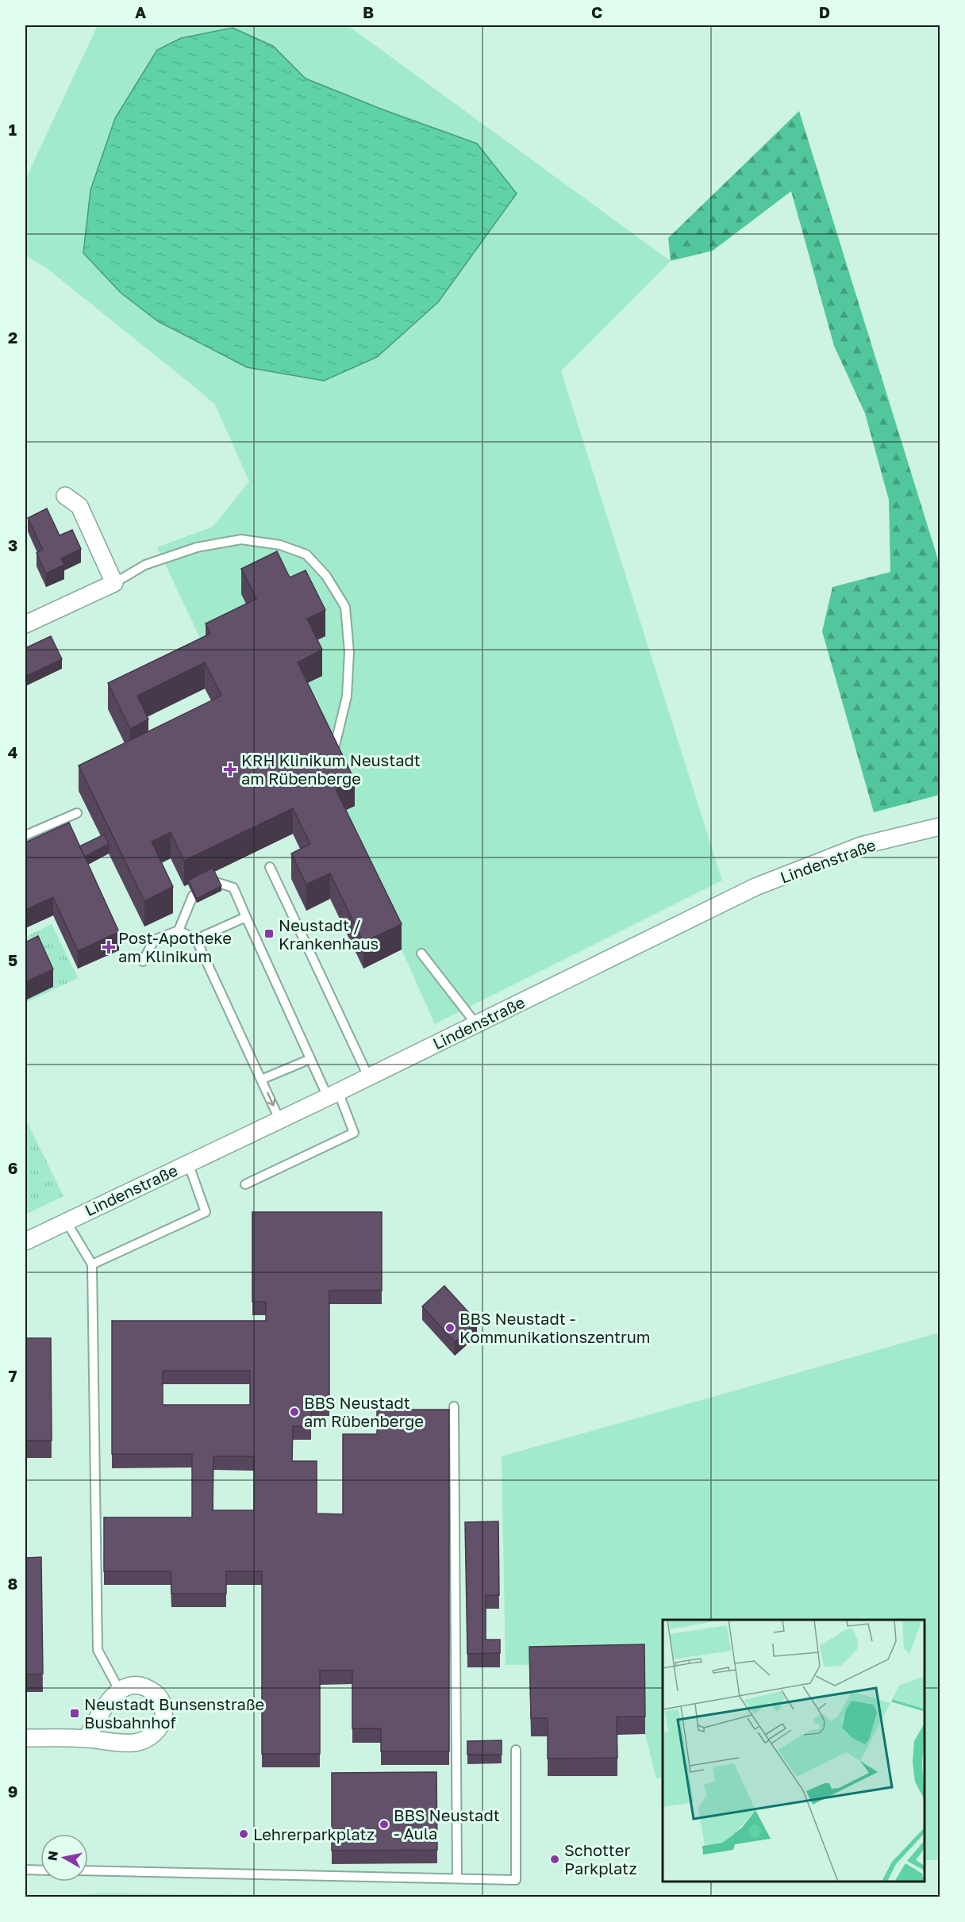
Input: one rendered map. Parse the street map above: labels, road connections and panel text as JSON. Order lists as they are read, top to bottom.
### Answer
{
  "streets": {
    "street": ["Lindenstraße"]
  },
  "places": {
    "health": ["KRH Klinikum Neustadt am Rübenberge", "Post-Apotheke am Klinikum"],
    "transit": ["Neustadt / Krankenhaus", "Neustadt Bunsenstraße Busbahnhof"],
    "other": [
      "BBS Neustadt - Kommunikationszentrum",
      "BBS Neustadt am Rübenberge",
      "BBS Neustadt - Aula",
      "Lehrerparkplatz",
      "Schotter Parkplatz"
    ]
  },
  "north": "left",
  "grid": {
    "columns": [
      "A",
      "B",
      "C",
      "D"
    ],
    "rows": [
      "1",
      "2",
      "3",
      "4",
      "5",
      "6",
      "7",
      "8",
      "9"
    ]
  }
}
